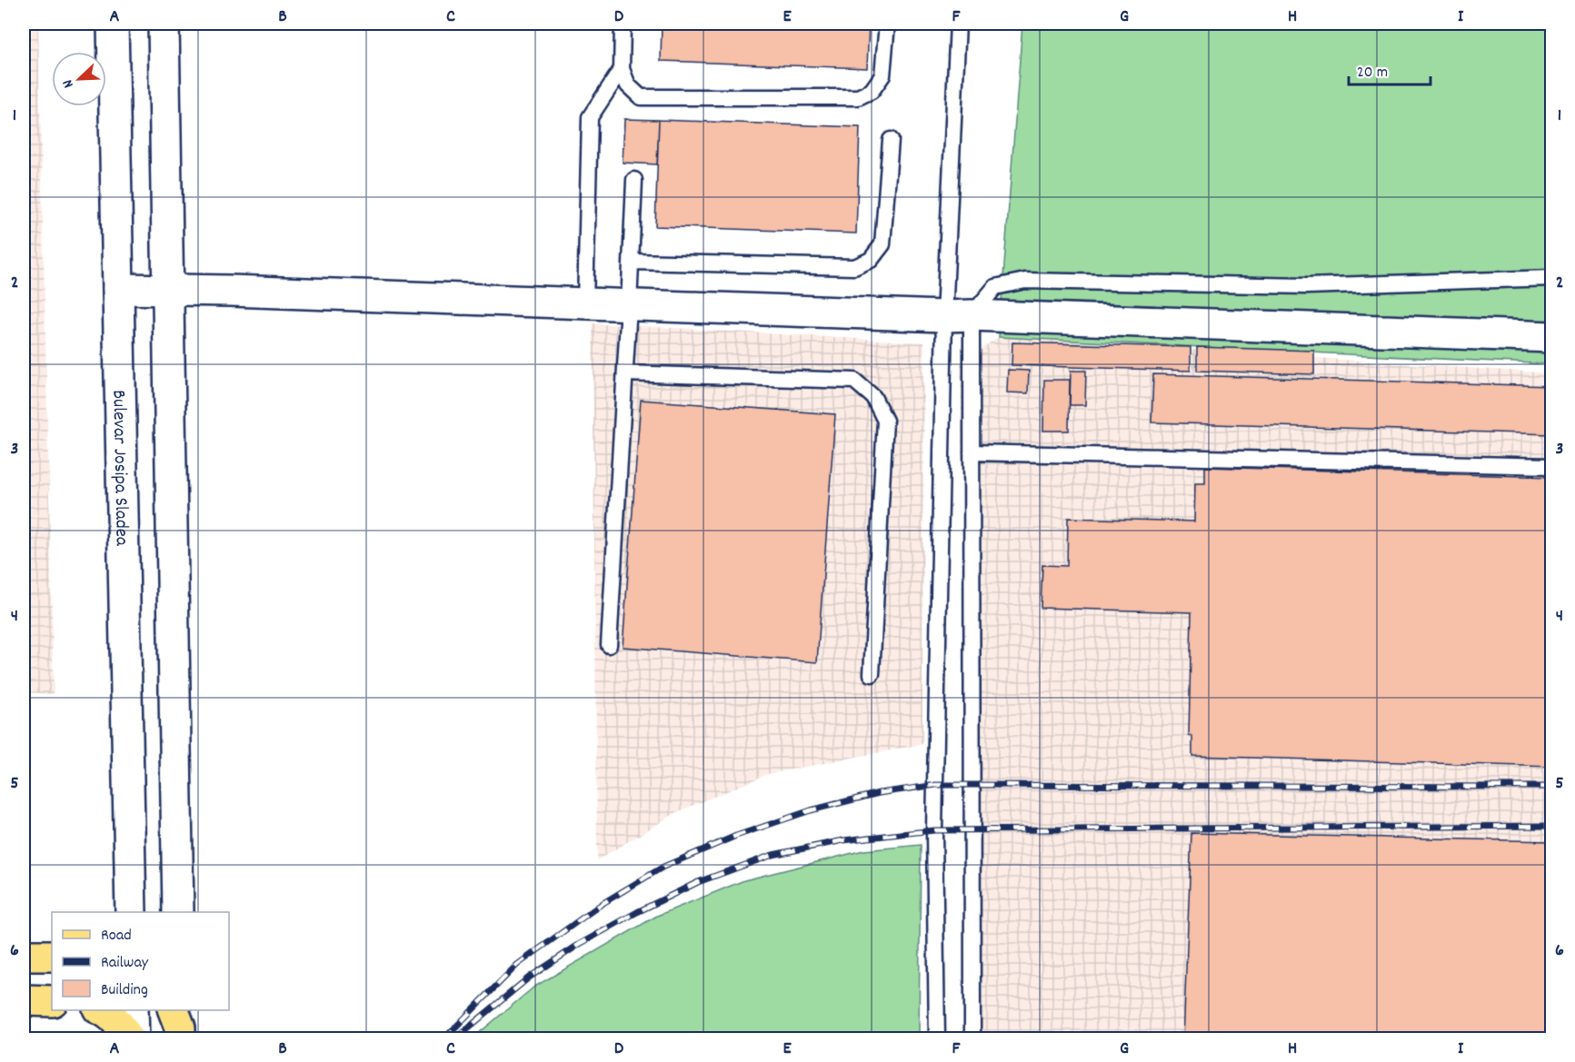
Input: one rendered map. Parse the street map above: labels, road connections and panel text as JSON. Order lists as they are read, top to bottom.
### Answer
{
  "streets": {
    "street": ["Bulevar Josipa Sladea"]
  },
  "legend": ["Road", "Railway", "Building"],
  "scale_bar": "20 m",
  "north": "bottom left",
  "grid": {
    "columns": [
      "A",
      "B",
      "C",
      "D",
      "E",
      "F",
      "G",
      "H",
      "I"
    ],
    "rows": [
      "1",
      "2",
      "3",
      "4",
      "5",
      "6"
    ]
  }
}
